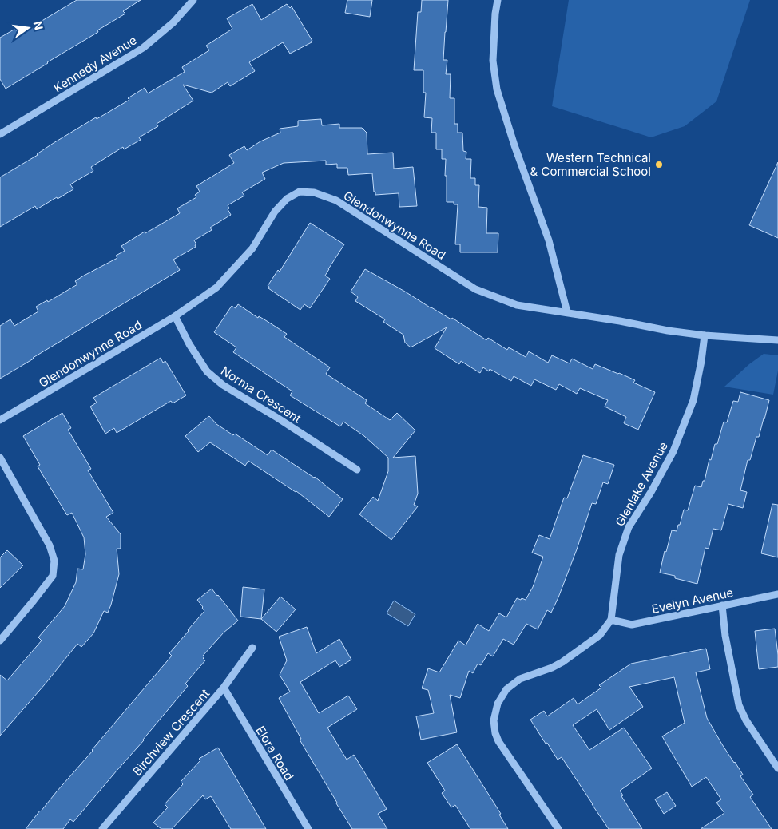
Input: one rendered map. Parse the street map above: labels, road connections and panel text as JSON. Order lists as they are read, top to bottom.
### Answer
{
  "streets": {
    "street": [
      "Kennedy Avenue",
      "Glendonwynne Road",
      "Norma Crescent",
      "Glenlake Avenue",
      "Evelyn Avenue",
      "Birchview Crescent",
      "Elora Road"
    ]
  },
  "crossings": [
    ["Glendonwynne Road", "Norma Crescent"],
    ["Glendonwynne Road", "Glenlake Avenue"],
    ["Glenlake Avenue", "Evelyn Avenue"],
    ["Birchview Crescent", "Elora Road"]
  ],
  "places": ["Western Technical & Commercial School"],
  "north": "right"
}
